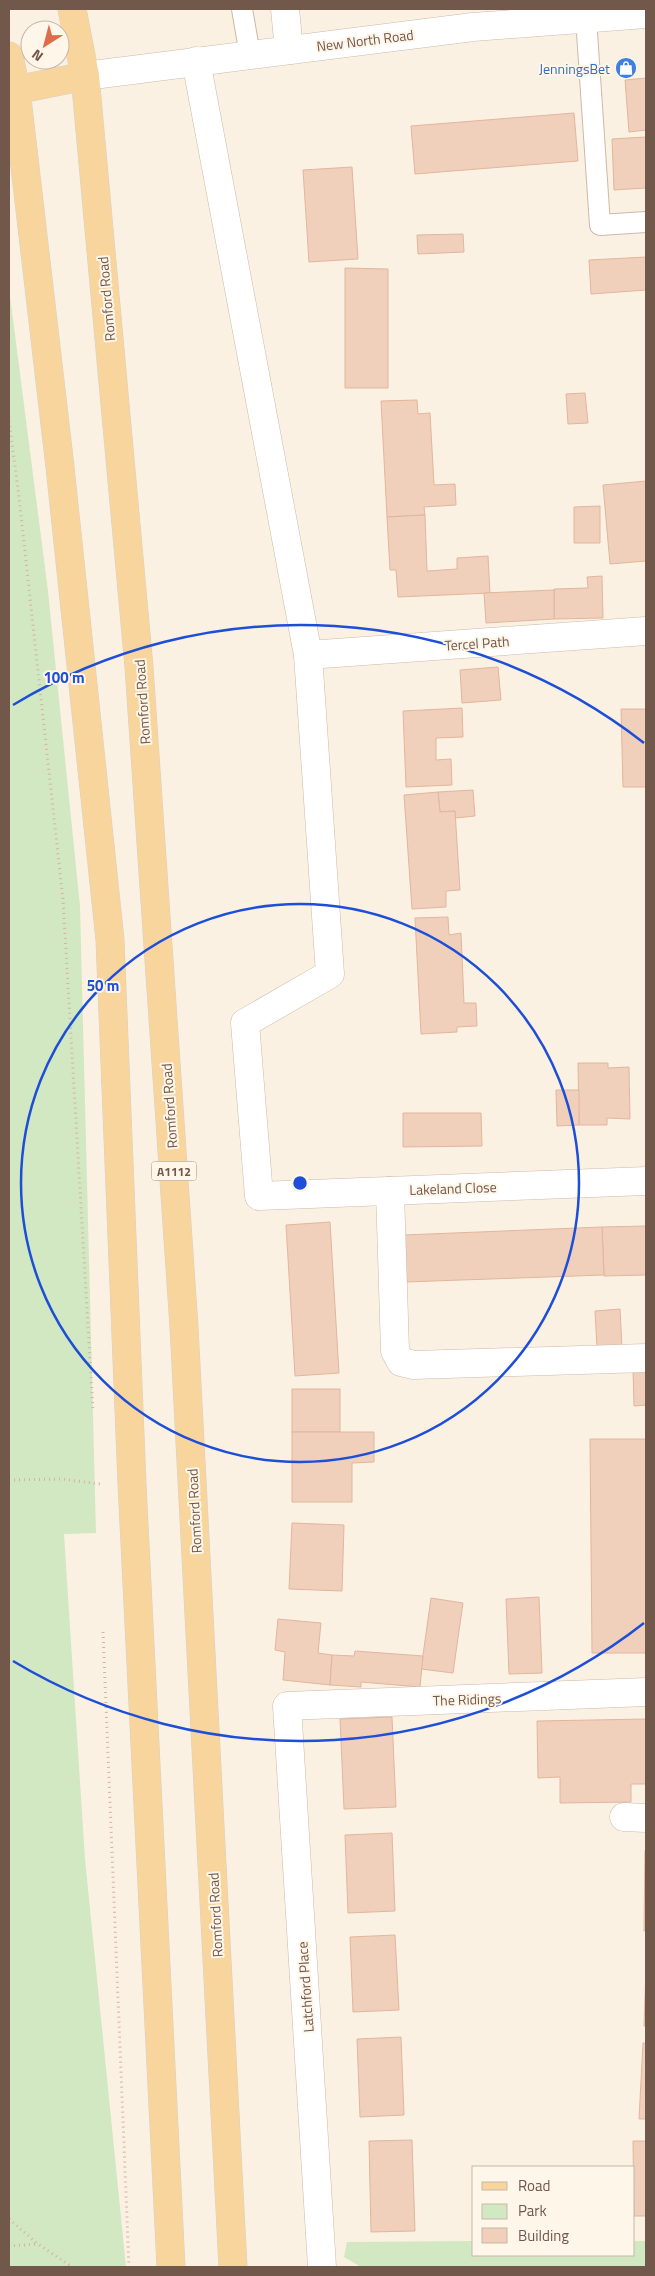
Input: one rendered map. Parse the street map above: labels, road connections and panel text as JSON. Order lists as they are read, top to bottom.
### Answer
{
  "streets": {
    "main road": ["Romford Road", "A1112"],
    "street": [
      "New North Road",
      "Tercel Path",
      "Lakeland Close",
      "The Ridings",
      "Latchford Place"
    ]
  },
  "crossings": [
    ["New North Road", "Romford Road"],
    ["Tercel Path", "Lakeland Close"],
    ["The Ridings", "Latchford Place"]
  ],
  "places": {
    "shop": ["JenningsBet"]
  },
  "legend": ["Road", "Park", "Building"],
  "north": "bottom left",
  "rings": ["100 m", "50 m"]
}
